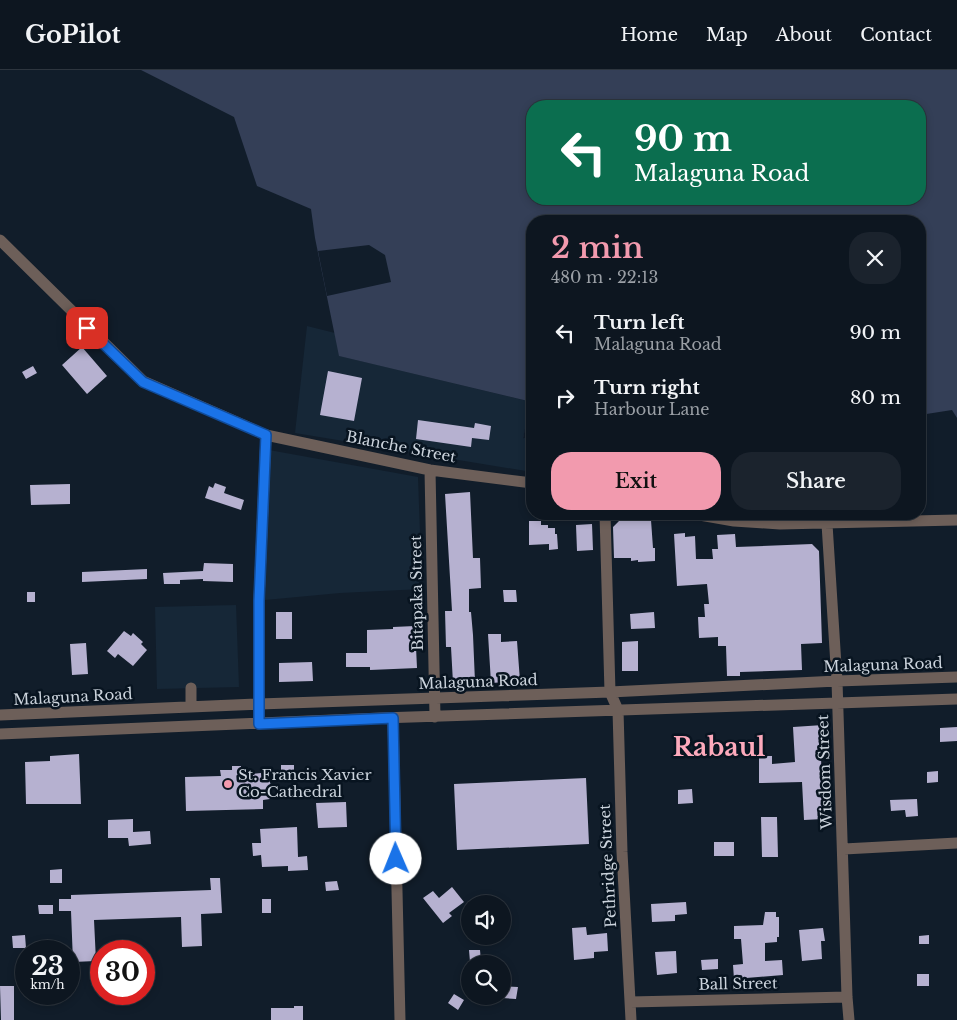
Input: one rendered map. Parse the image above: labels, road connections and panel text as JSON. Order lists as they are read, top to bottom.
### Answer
{
  "streets": {
    "street": [
      "Blanche Street",
      "Bitapaka Street",
      "Malaguna Road",
      "Wisdom Street",
      "Pethridge Street",
      "Ball Street"
    ]
  },
  "crossings": [
    ["Blanche Street", "Bitapaka Street"],
    ["Bitapaka Street", "Malaguna Road"],
    ["Malaguna Road", "Wisdom Street"],
    ["Wisdom Street", "Ball Street"],
    ["Pethridge Street", "Ball Street"]
  ],
  "districts": ["Rabaul"],
  "places": ["St. Francis Xavier Co-Cathedral"],
  "page": {
    "header": "GoPilot",
    "nav": [
      "Home",
      "Map",
      "About",
      "Contact"
    ],
    "turn": ["90 m", "Malaguna Road"],
    "heading": ["2 min", "480 m · 22:13"],
    "list": [
      {
        "name": "Turn left",
        "note": "Malaguna Road",
        "value": "90 m"
      },
      {
        "name": "Turn right",
        "note": "Harbour Lane",
        "value": "80 m"
      }
    ],
    "buttons": ["Exit", "Share"],
    "speed": "23 km/h",
    "limit": "30"
  }
}
